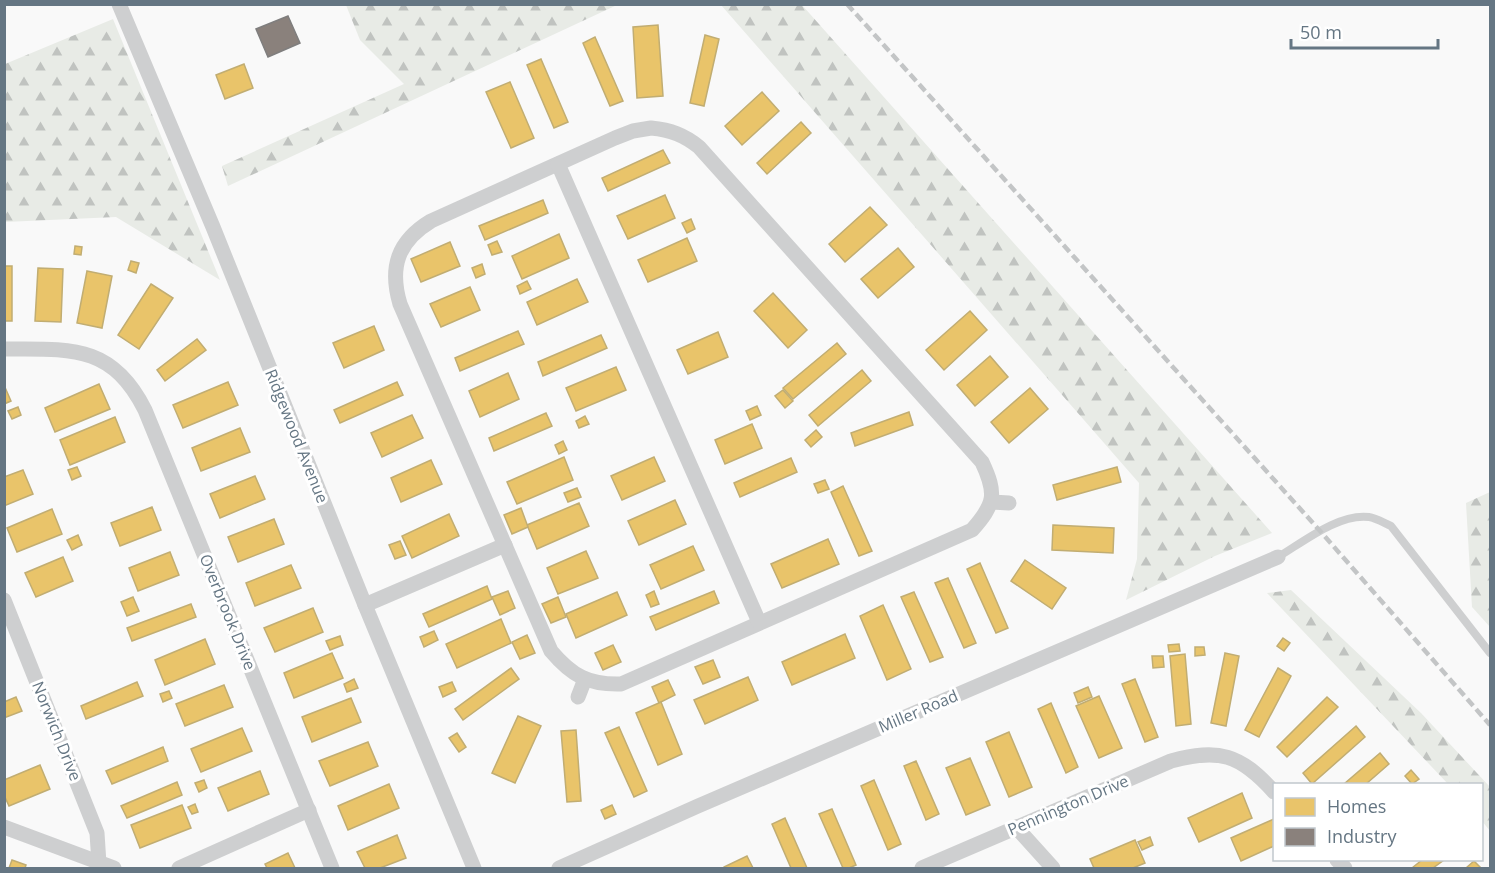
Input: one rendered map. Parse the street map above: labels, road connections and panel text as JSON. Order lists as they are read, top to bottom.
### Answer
{
  "streets": {
    "street": [
      "Ridgewood Avenue",
      "Overbrook Drive",
      "Miller Road",
      "Norwich Drive",
      "Pennington Drive"
    ]
  },
  "legend": ["Homes", "Industry"],
  "scale_bar": "50 m"
}
